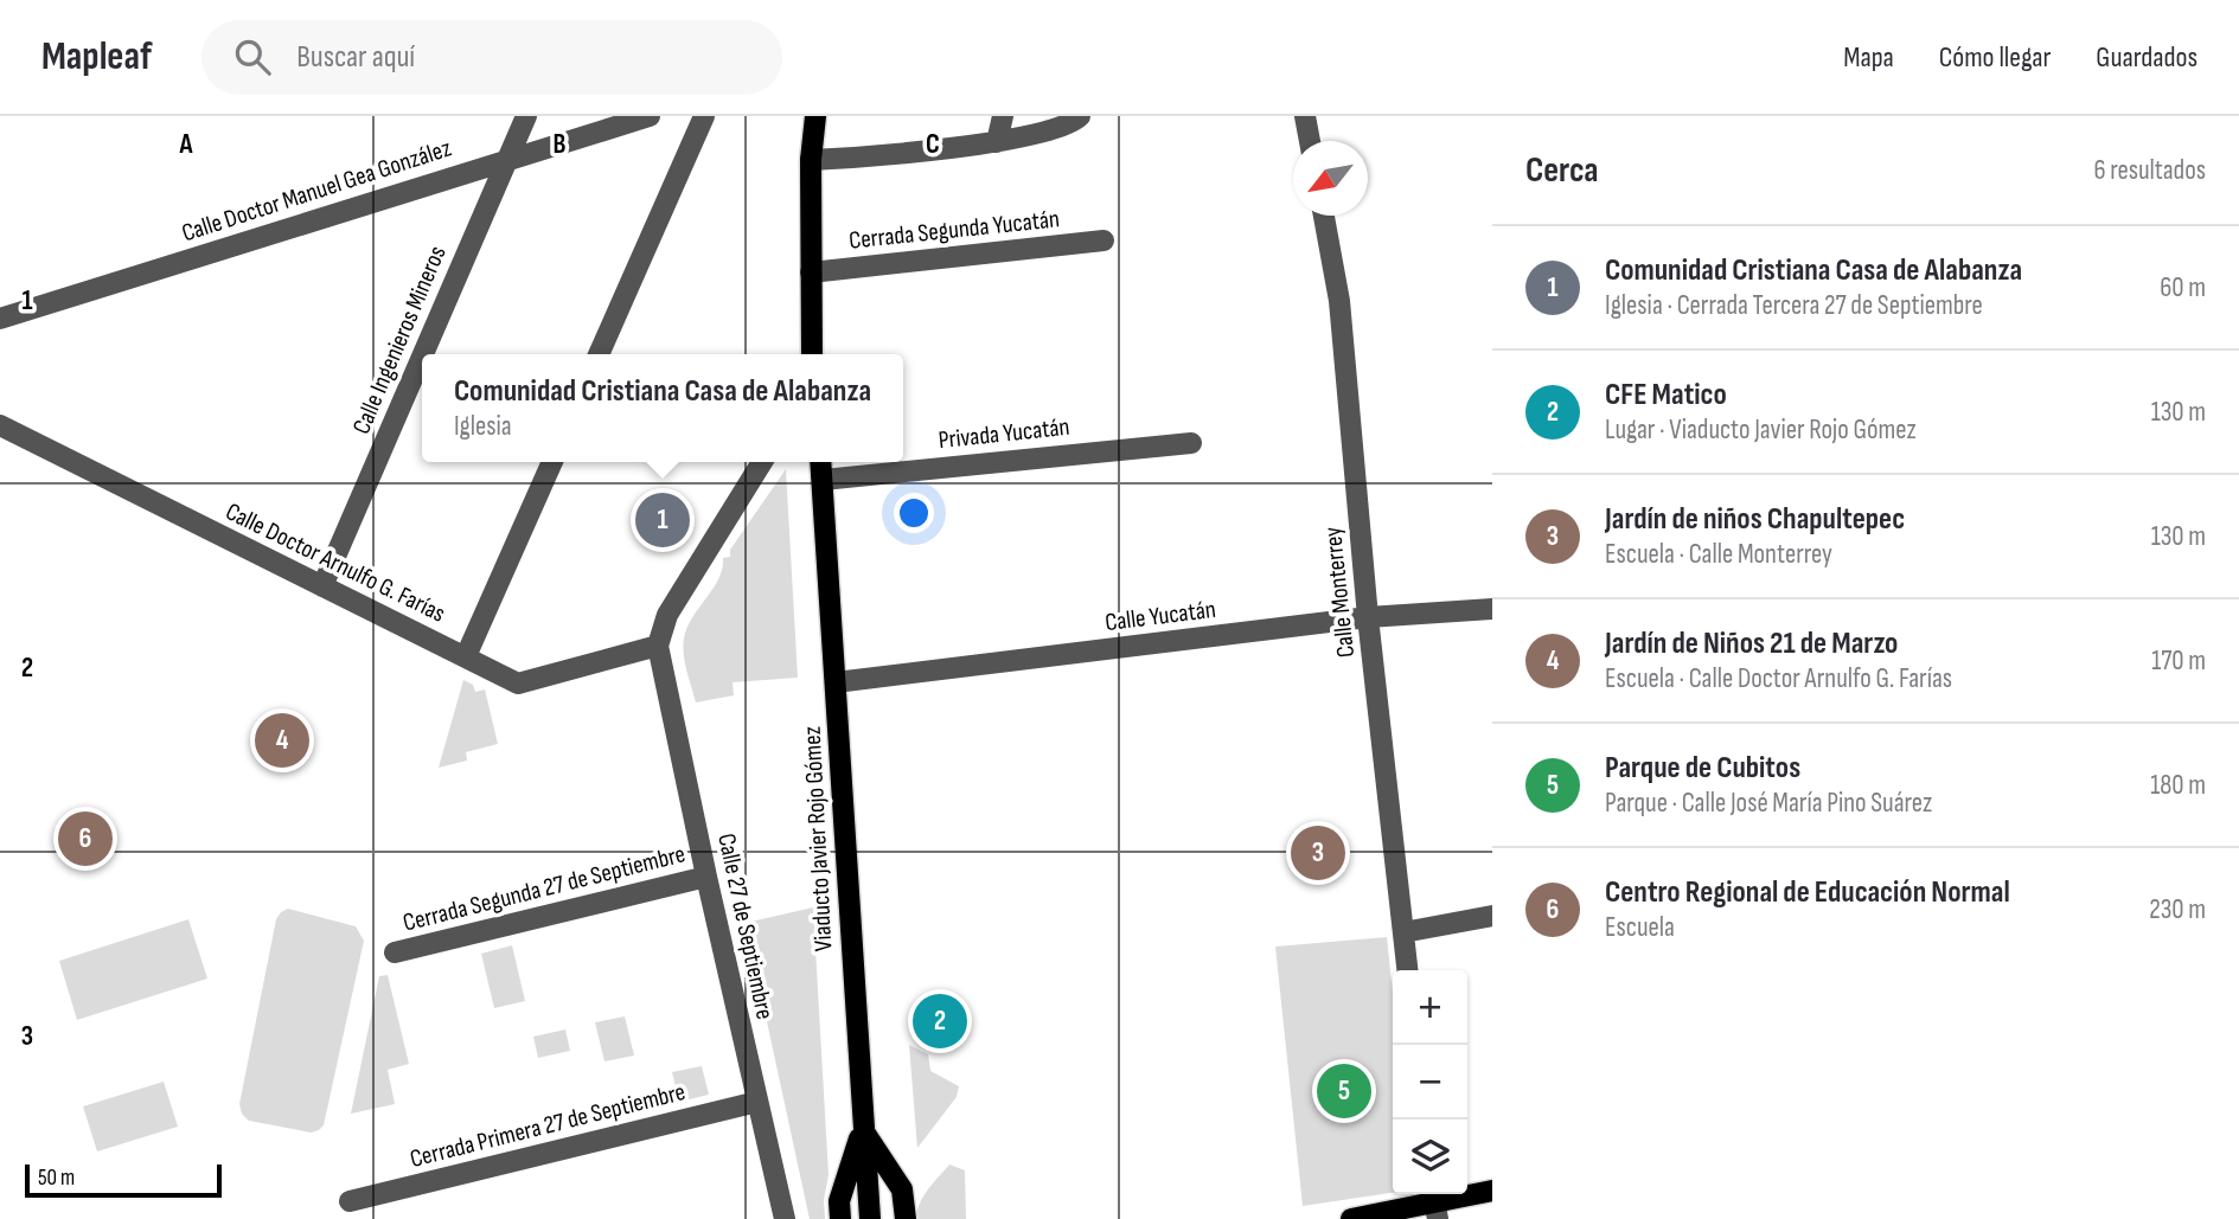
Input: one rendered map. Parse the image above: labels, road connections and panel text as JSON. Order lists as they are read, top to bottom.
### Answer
{
  "streets": {
    "main road": ["Viaducto Javier Rojo Gómez"],
    "street": [
      "Calle Doctor Manuel Gea González",
      "Cerrada Segunda Yucatán",
      "Calle Ingenieros Mineros",
      "Privada Yucatán",
      "Calle Doctor Arnulfo G. Farías",
      "Calle Monterrey",
      "Calle Yucatán",
      "Cerrada Segunda 27 de Septiembre",
      "Calle 27 de Septiembre",
      "Cerrada Primera 27 de Septiembre"
    ]
  },
  "crossings": [
    ["Calle Doctor Manuel Gea González", "Calle Ingenieros Mineros"],
    ["Calle Ingenieros Mineros", "Calle Doctor Arnulfo G. Farías"],
    ["Privada Yucatán", "Viaducto Javier Rojo Gómez"],
    ["Calle Doctor Arnulfo G. Farías", "Calle 27 de Septiembre"],
    ["Calle Monterrey", "Calle Yucatán"],
    ["Calle Yucatán", "Viaducto Javier Rojo Gómez"],
    ["Cerrada Segunda 27 de Septiembre", "Calle 27 de Septiembre"],
    ["Calle 27 de Septiembre", "Cerrada Primera 27 de Septiembre"]
  ],
  "scale_bar": "50 m",
  "north": "bottom left",
  "page": {
    "header": "Mapleaf",
    "search": "Buscar aquí",
    "nav": ["Mapa", "Cómo llegar", "Guardados"],
    "heading": ["Cerca", "6 resultados"],
    "list": [
      {
        "mark": "1",
        "name": "Comunidad Cristiana Casa de Alabanza",
        "note": "Iglesia · Cerrada Tercera 27 de Septiembre",
        "value": "60 m"
      },
      {
        "mark": "2",
        "name": "CFE Matico",
        "note": "Lugar · Viaducto Javier Rojo Gómez",
        "value": "130 m"
      },
      {
        "mark": "3",
        "name": "Jardín de niños Chapultepec",
        "note": "Escuela · Calle Monterrey",
        "value": "130 m"
      },
      {
        "mark": "4",
        "name": "Jardín de Niños 21 de Marzo",
        "note": "Escuela · Calle Doctor Arnulfo G. Farías",
        "value": "170 m"
      },
      {
        "mark": "5",
        "name": "Parque de Cubitos",
        "note": "Parque · Calle José María Pino Suárez",
        "value": "180 m"
      },
      {
        "mark": "6",
        "name": "Centro Regional de Educación Normal",
        "note": "Escuela",
        "value": "230 m"
      }
    ],
    "popup": ["Comunidad Cristiana Casa de Alabanza", "Iglesia"],
    "pins": [
      "1",
      "4",
      "6",
      "3",
      "2",
      "5"
    ],
    "map_buttons": ["+", "−"],
    "scale": "50 m"
  },
  "grid": {
    "columns": ["A", "B", "C"],
    "rows": ["1", "2", "3"]
  }
}
